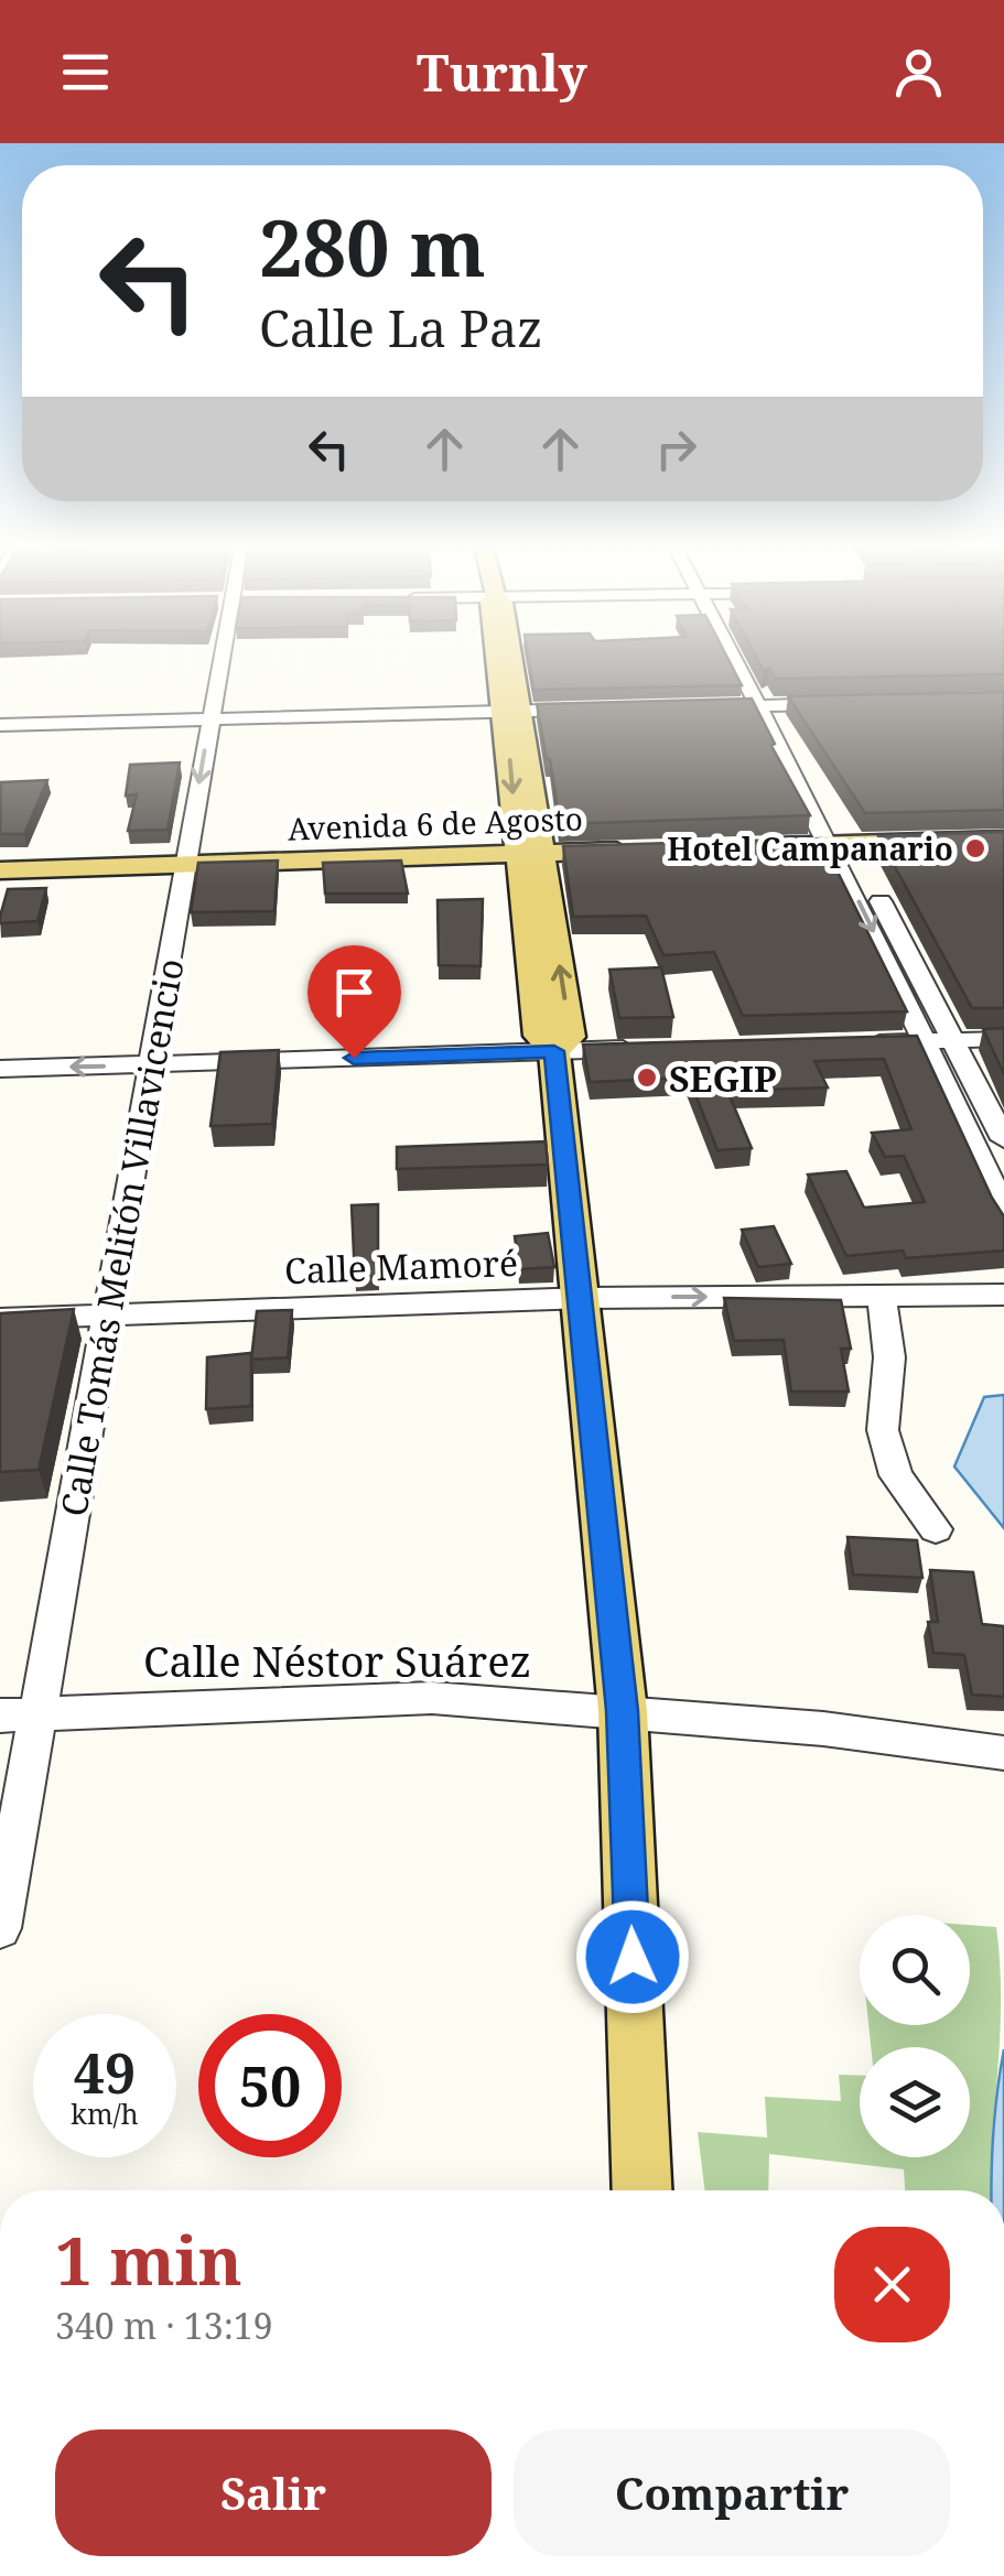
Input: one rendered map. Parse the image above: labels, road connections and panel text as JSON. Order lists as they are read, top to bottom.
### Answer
{
  "streets": {
    "main road": ["Avenida 6 de Agosto"],
    "street": ["Calle Tomás Melitón Villavicencio", "Calle Mamoré", "Calle Néstor Suárez"]
  },
  "crossings": [
    ["Avenida 6 de Agosto", "Calle Tomás Melitón Villavicencio"],
    ["Calle Tomás Melitón Villavicencio", "Calle Mamoré"],
    ["Calle Tomás Melitón Villavicencio", "Calle Néstor Suárez"]
  ],
  "places": ["Hotel Campanario", "SEGIP"],
  "page": {
    "header": "Turnly",
    "turn": ["280 m", "Calle La Paz"],
    "speed": "49 km/h",
    "limit": "50",
    "heading": ["1 min", "340 m · 13:19"],
    "buttons": ["Salir", "Compartir"]
  }
}
